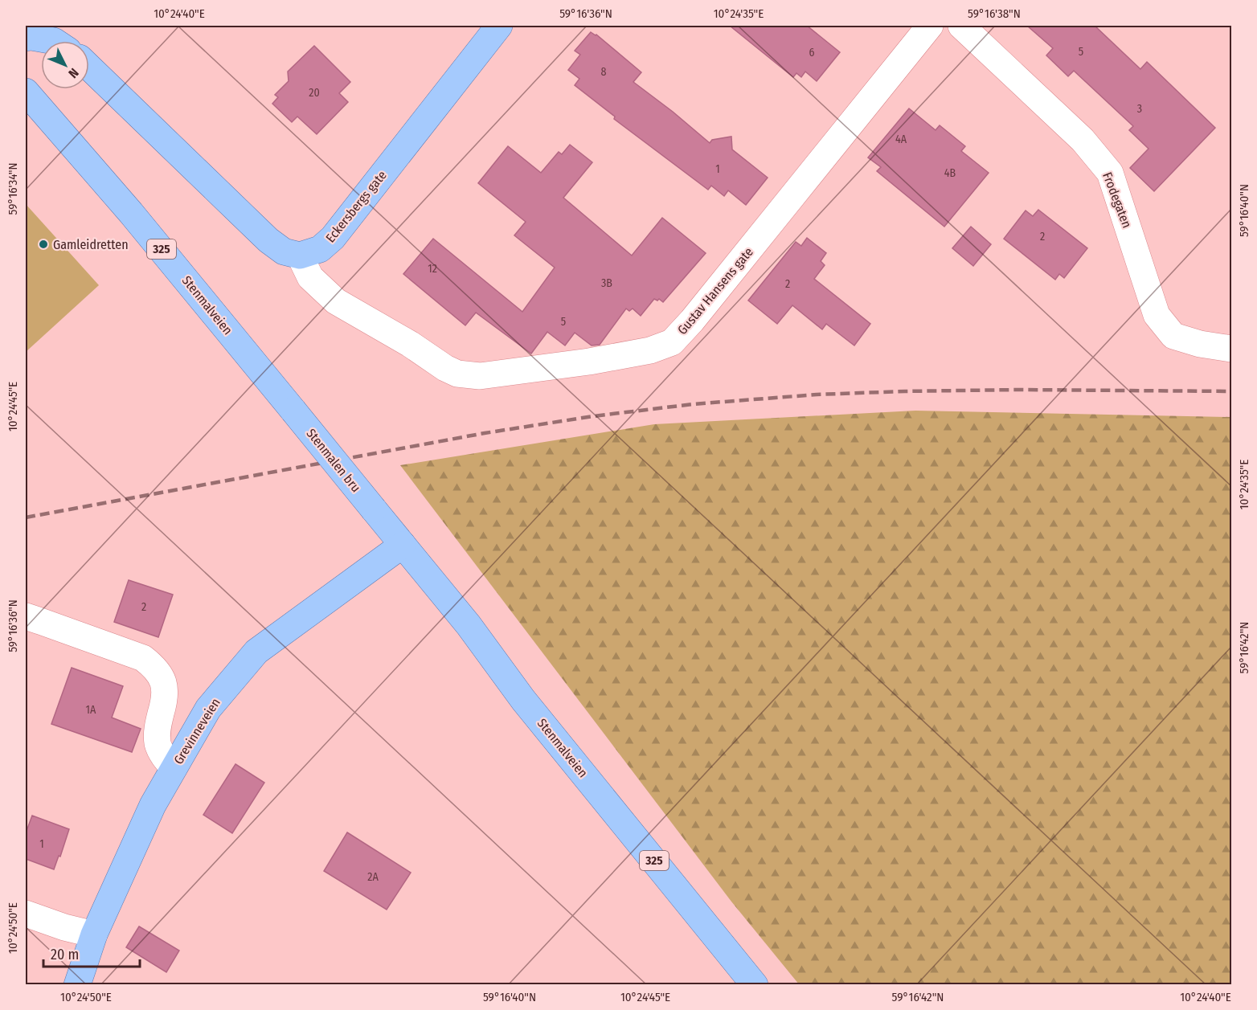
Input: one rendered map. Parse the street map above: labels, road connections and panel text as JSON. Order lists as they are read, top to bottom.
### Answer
{
  "streets": {
    "main road": [
      "Eckersbergs gate",
      "325",
      "Stenmalveien",
      "Stenmalen bru",
      "Grevinneveien"
    ],
    "street": ["Frodegaten", "Gustav Hansens gate"]
  },
  "crossings": [
    ["Eckersbergs gate", "Gustav Hansens gate"],
    ["Stenmalveien", "Stenmalen bru"],
    ["Stenmalveien", "Grevinneveien"]
  ],
  "places": ["Gamleidretten"],
  "house_numbers": [
    "5",
    "6",
    "8",
    "20",
    "3",
    "4A",
    "1",
    "4B",
    "2",
    "12",
    "3B",
    "2",
    "5",
    "2",
    "1A",
    "1",
    "2A"
  ],
  "scale_bar": "20 m",
  "north": "bottom right",
  "coordinates": [
    "10°24'40\"E",
    "59°16'36\"N",
    "10°24'35\"E",
    "59°16'38\"N",
    "59°16'34\"N",
    "59°16'40\"N",
    "10°24'45\"E",
    "59°16'42\"N",
    "10°24'50\"E"
  ]
}
